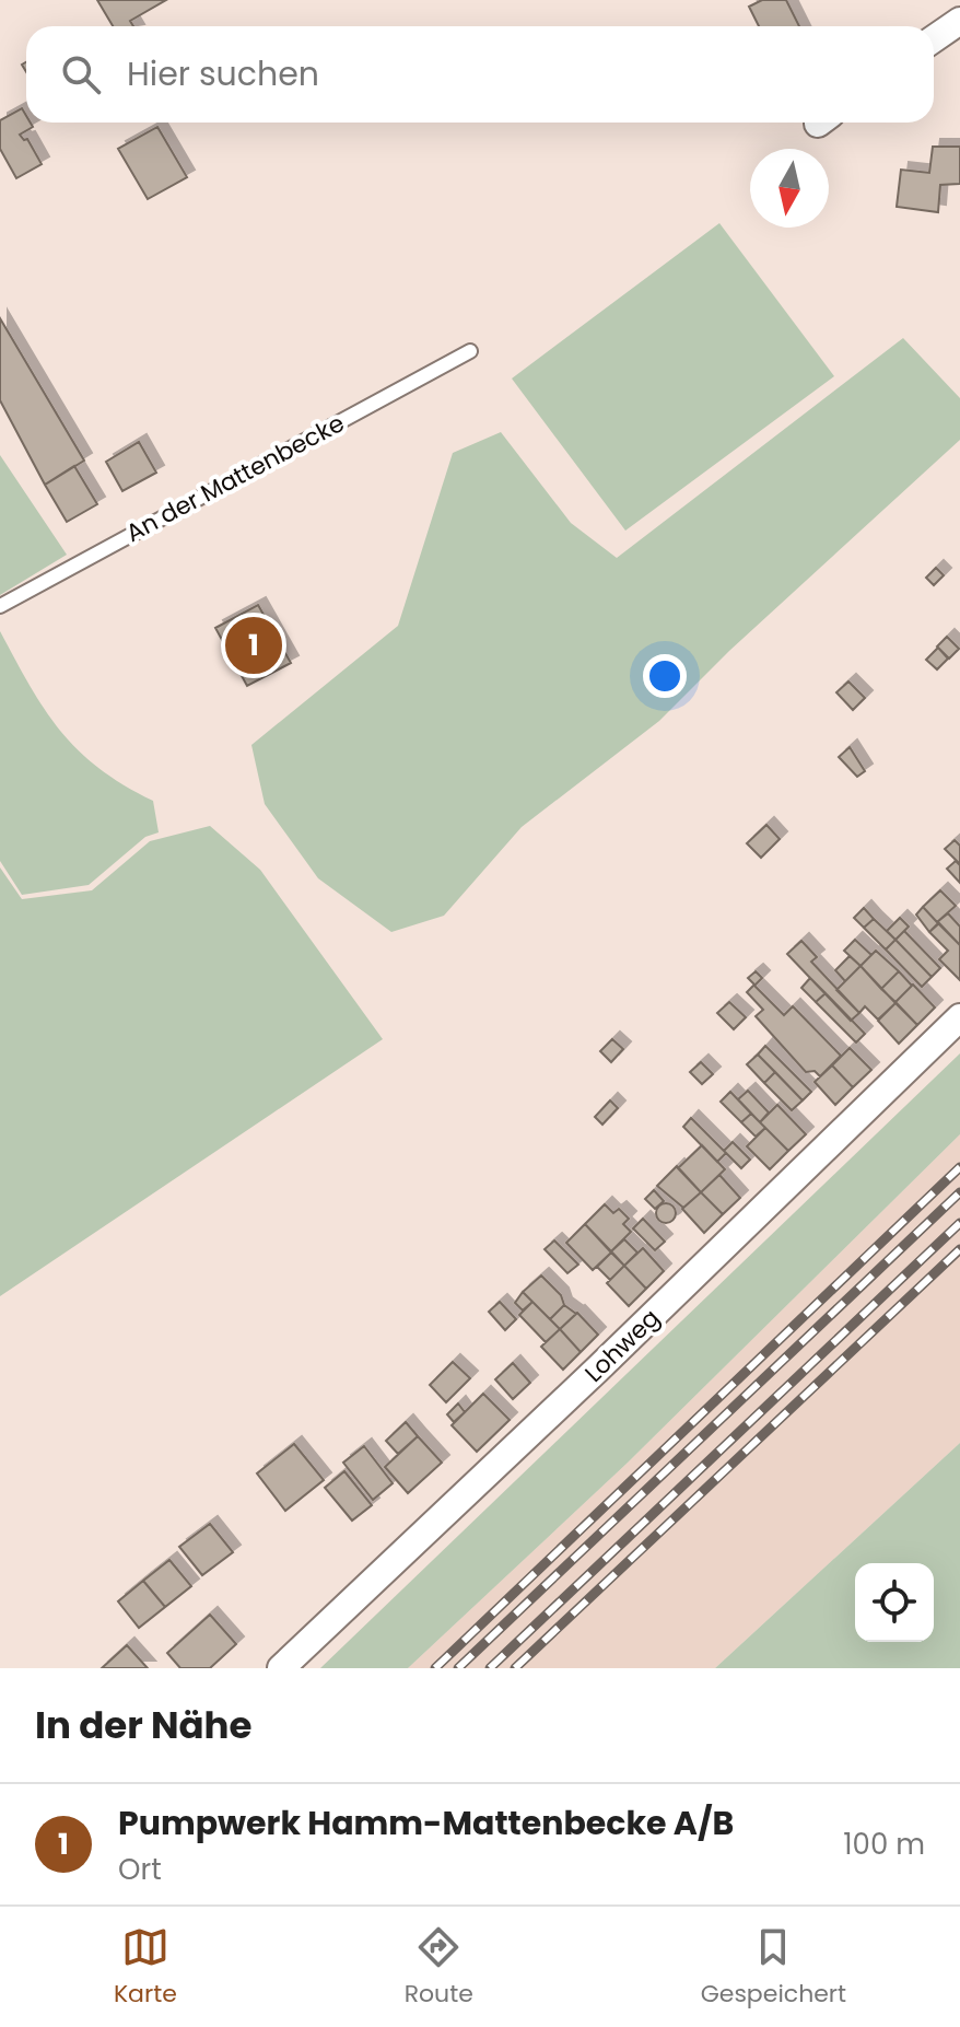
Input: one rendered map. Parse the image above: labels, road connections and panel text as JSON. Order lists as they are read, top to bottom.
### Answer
{
  "streets": {
    "street": ["Lohweg"],
    "lane": ["An der Mattenbecke"]
  },
  "north": "bottom",
  "page": {
    "search": "Hier suchen",
    "pins": "1",
    "heading": "In der Nähe",
    "list": [
      {
        "mark": "1",
        "name": "Pumpwerk Hamm-Mattenbecke A/B",
        "note": "Ort",
        "value": "100 m"
      }
    ],
    "nav": ["Karte", "Route", "Gespeichert"]
  }
}
